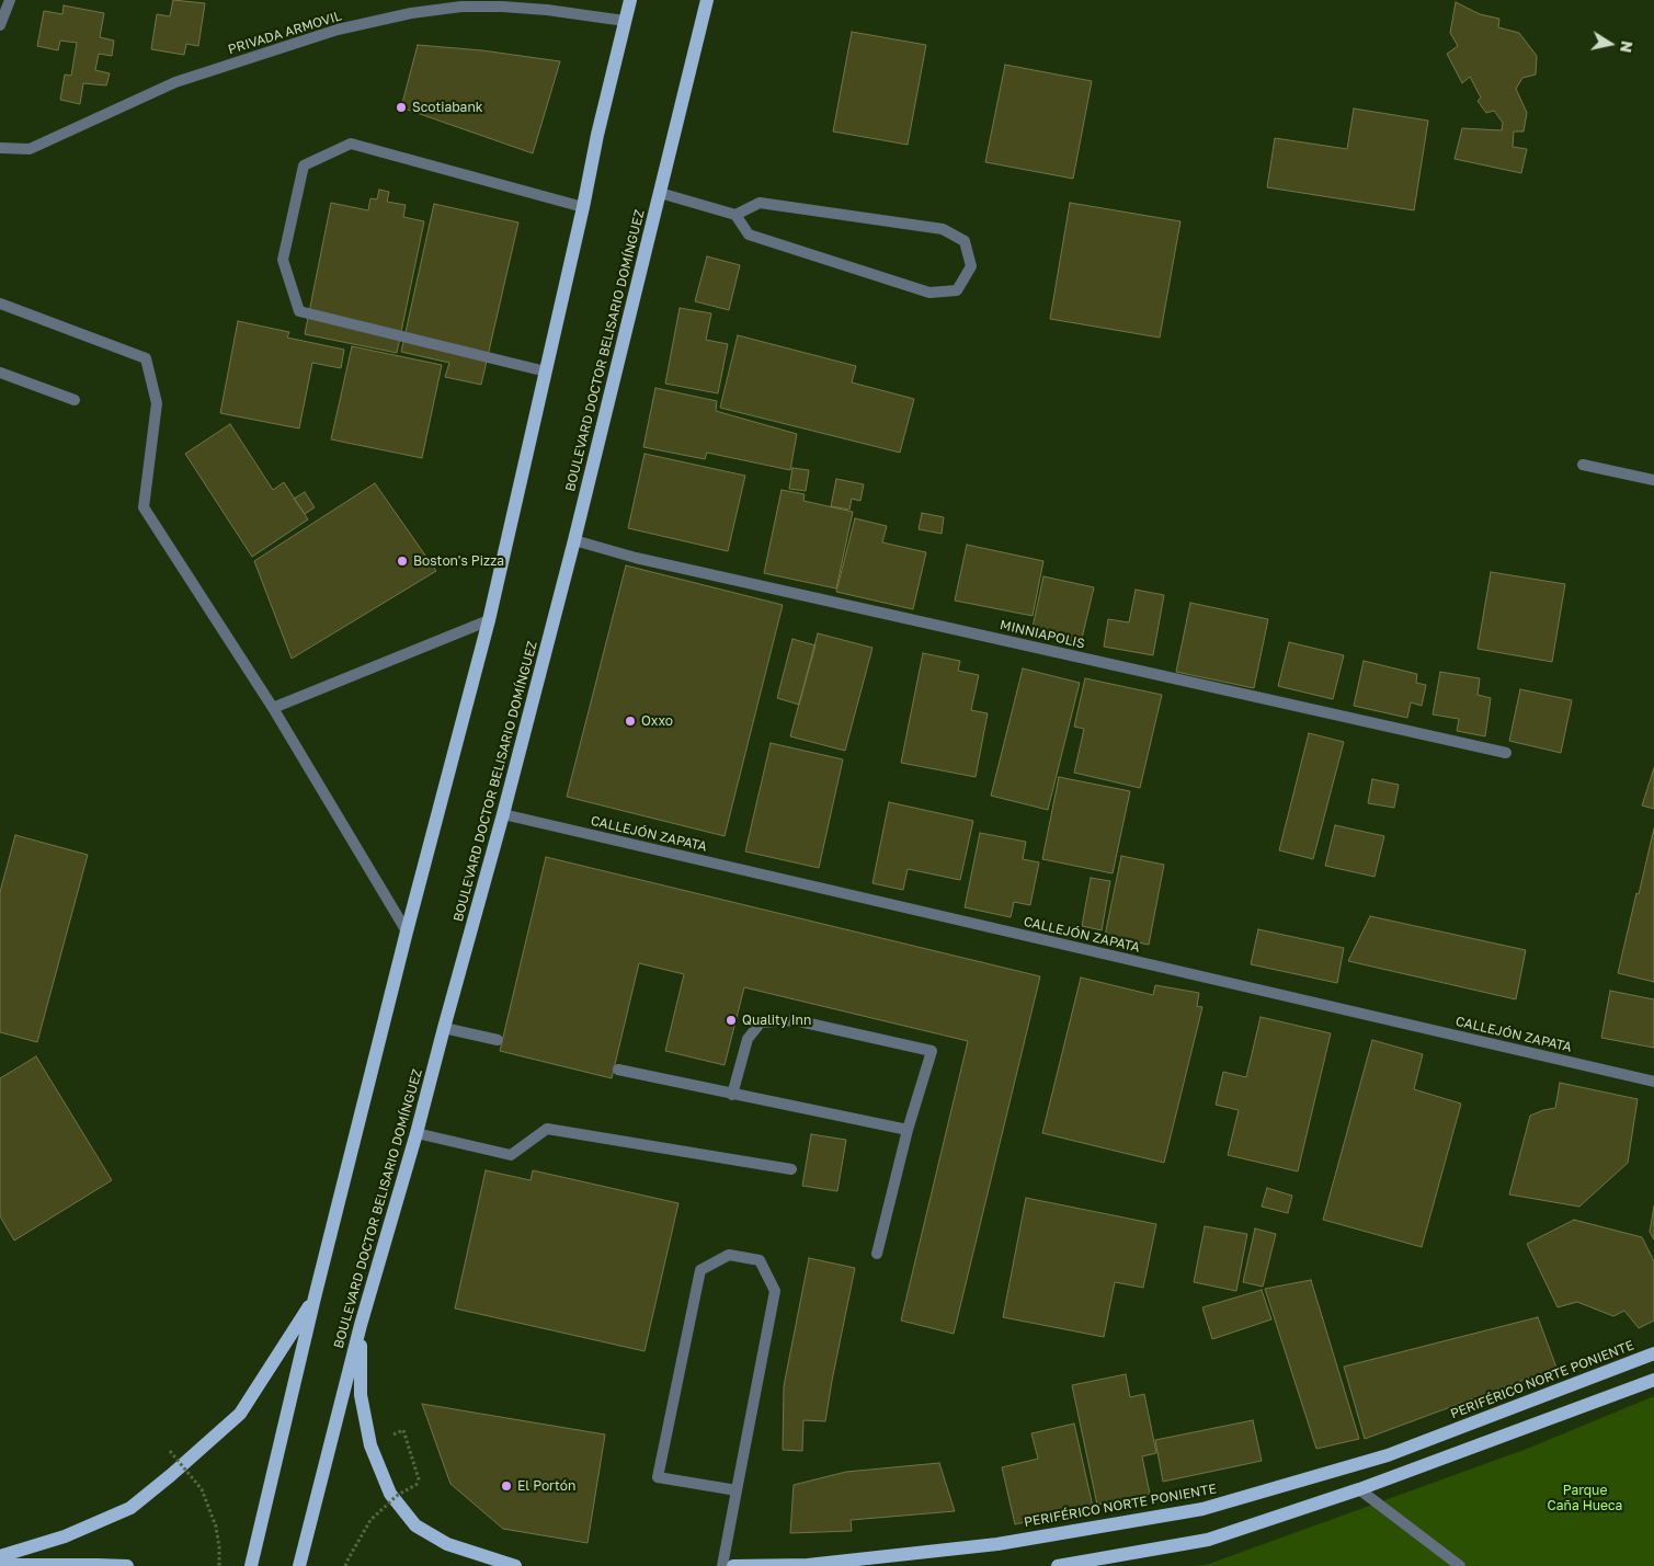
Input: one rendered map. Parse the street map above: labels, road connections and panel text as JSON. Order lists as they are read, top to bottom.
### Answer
{
  "streets": {
    "main road": ["BOULEVARD DOCTOR BELISARIO DOMÍNGUEZ", "PERIFÉRICO NORTE PONIENTE"],
    "street": ["PRIVADA ARMOVIL", "MINNIAPOLIS", "CALLEJÓN ZAPATA"]
  },
  "crossings": [
    ["BOULEVARD DOCTOR BELISARIO DOMÍNGUEZ", "MINNIAPOLIS"],
    ["BOULEVARD DOCTOR BELISARIO DOMÍNGUEZ", "CALLEJÓN ZAPATA"]
  ],
  "parks": ["Parque Caña Hueca"],
  "places": [
    "Scotiabank",
    "Boston's Pizza",
    "Oxxo",
    "Quality Inn",
    "El Portón"
  ],
  "north": "right"
}
